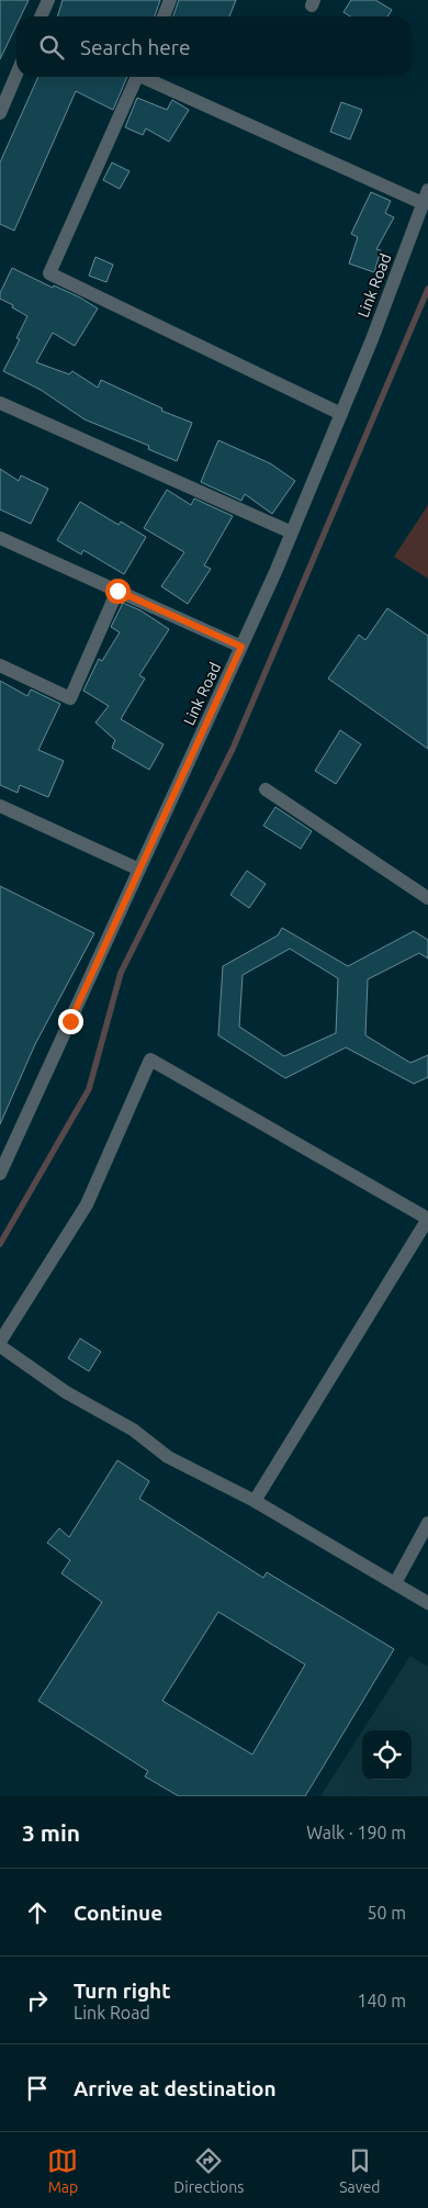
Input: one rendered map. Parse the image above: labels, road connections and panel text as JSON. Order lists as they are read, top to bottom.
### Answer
{
  "streets": {
    "street": ["Link Road"]
  },
  "page": {
    "search": "Search here",
    "heading": ["3 min", "Walk · 190 m"],
    "list": [
      ["Continue", "50 m"],
      ["Turn right", "Link Road", "140 m"],
      "Arrive at destination"
    ],
    "nav": ["Map", "Directions", "Saved"]
  }
}
